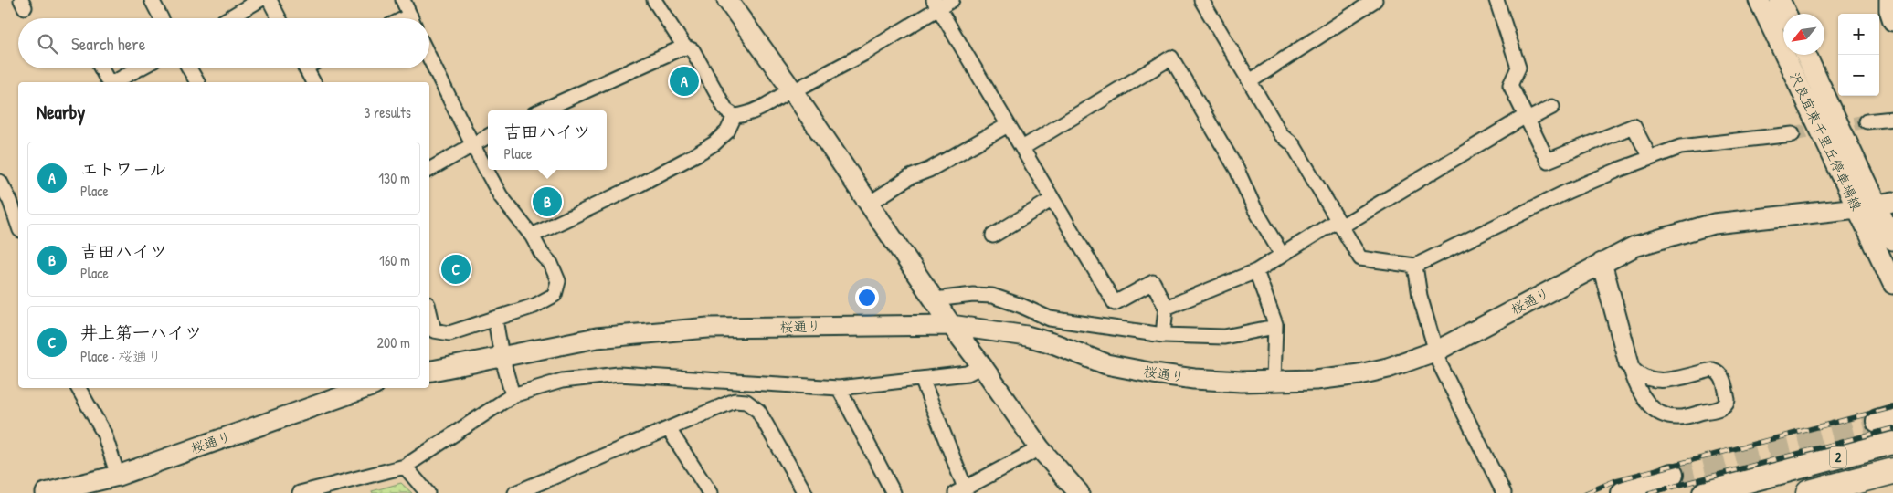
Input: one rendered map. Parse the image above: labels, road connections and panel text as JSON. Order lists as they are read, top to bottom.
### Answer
{
  "streets": {
    "main road": ["2"],
    "street": ["沢良宜東千里丘停車場線", "桜通り"]
  },
  "crossings": [
    ["沢良宜東千里丘停車場線", "桜通り"]
  ],
  "north": "bottom left",
  "page": {
    "map_buttons": ["+", "−"],
    "search": "Search here",
    "pins": ["A", "B", "C"],
    "heading": ["Nearby", "3 results"],
    "popup": ["吉田ハイツ", "Place"],
    "list": [
      {
        "mark": "A",
        "name": "エトワール",
        "note": "Place",
        "value": "130 m"
      },
      {
        "mark": "B",
        "name": "吉田ハイツ",
        "note": "Place",
        "value": "160 m"
      },
      {
        "mark": "C",
        "name": "井上第一ハイツ",
        "note": "Place · 桜通り",
        "value": "200 m"
      }
    ]
  }
}
